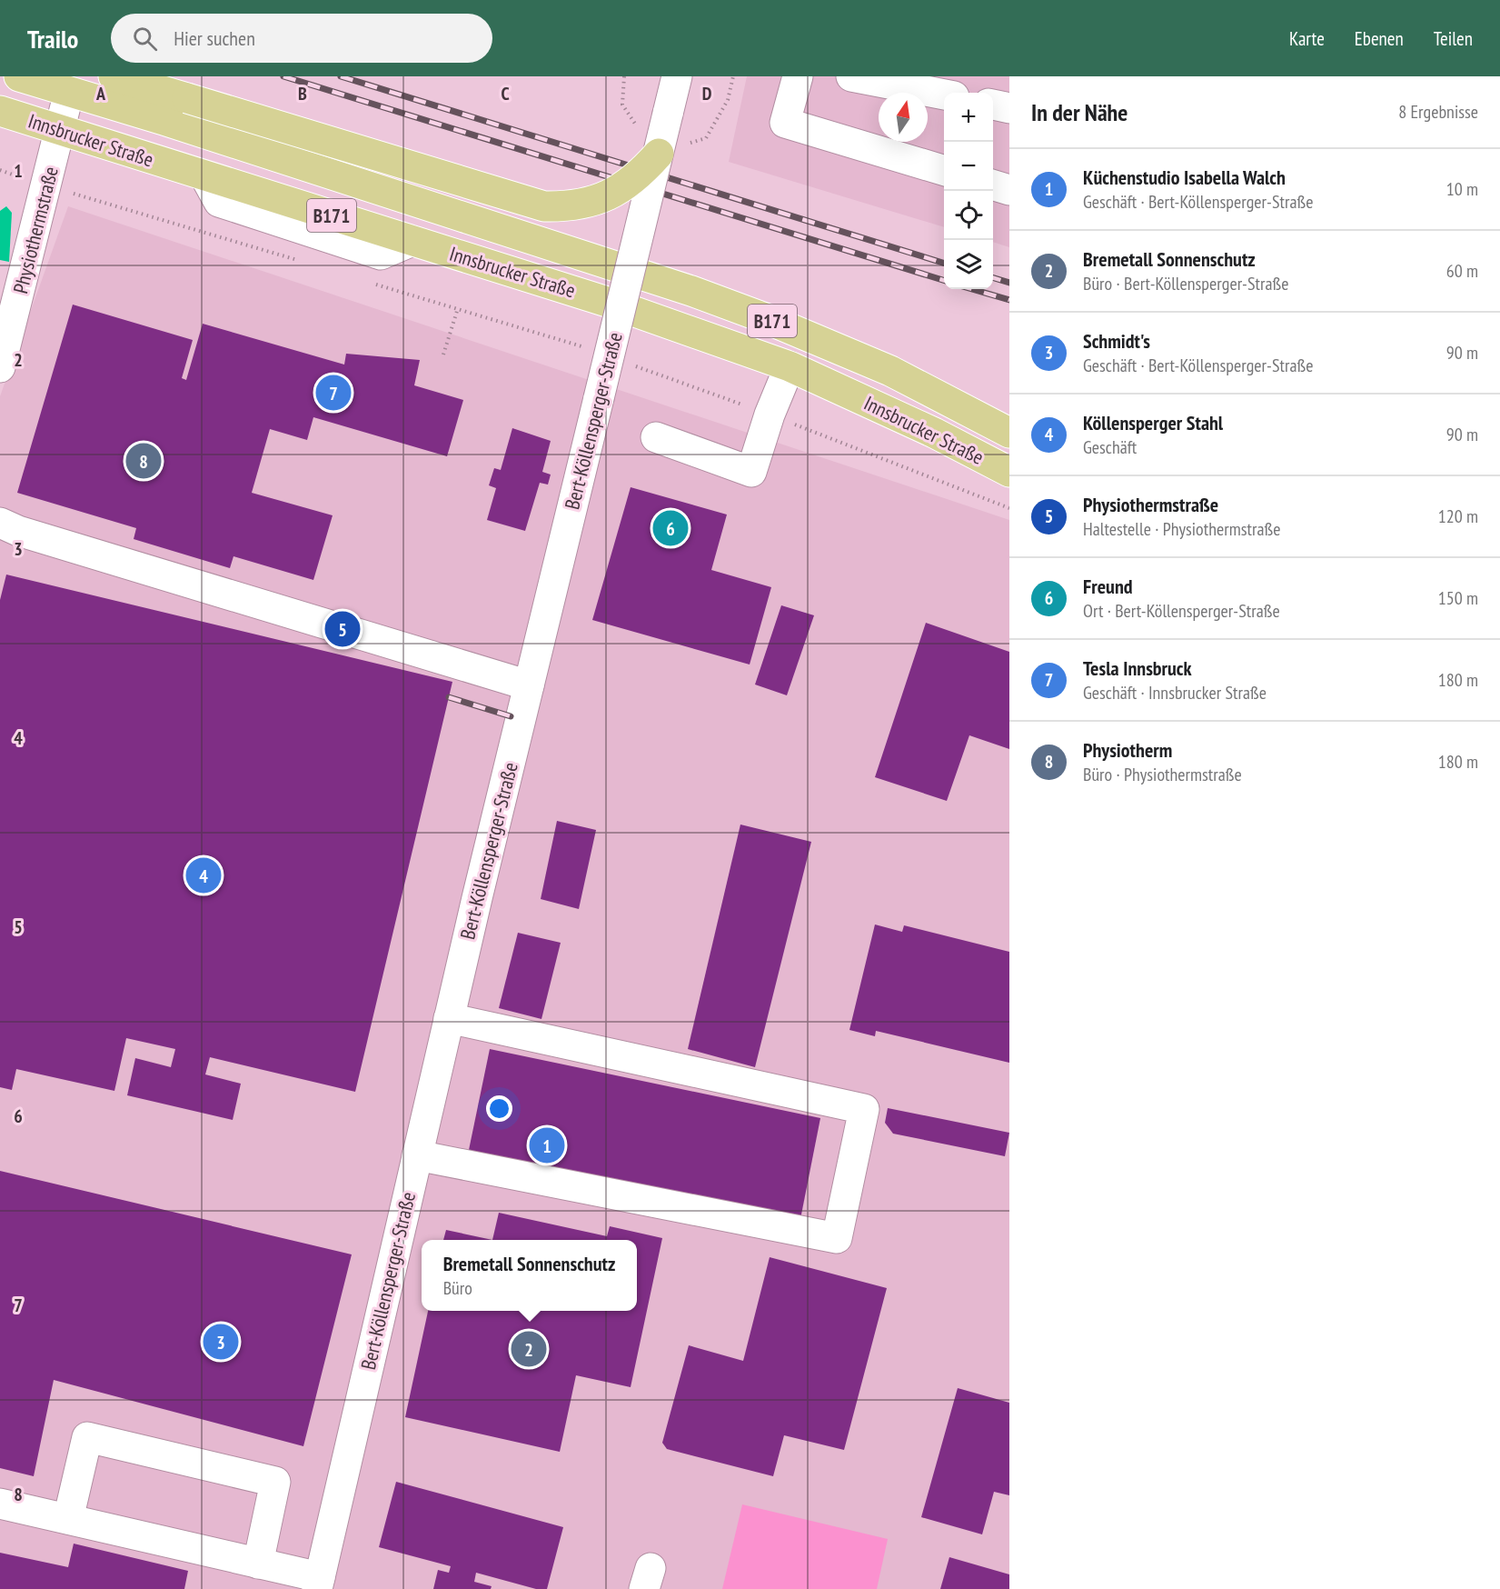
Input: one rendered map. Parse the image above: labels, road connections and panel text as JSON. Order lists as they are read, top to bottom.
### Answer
{
  "streets": {
    "main road": ["Innsbrucker Straße", "B171"],
    "street": ["Physiothermstraße", "Bert-Köllensperger-Straße"]
  },
  "crossings": [
    ["Innsbrucker Straße", "Physiothermstraße"],
    ["B171", "Physiothermstraße"]
  ],
  "north": "top",
  "page": {
    "header": "Trailo",
    "search": "Hier suchen",
    "nav": ["Karte", "Ebenen", "Teilen"],
    "heading": ["In der Nähe", "8 Ergebnisse"],
    "map_buttons": ["+", "−"],
    "list": [
      {
        "mark": "1",
        "name": "Küchenstudio Isabella Walch",
        "note": "Geschäft · Bert-Köllensperger-Straße",
        "value": "10 m"
      },
      {
        "mark": "2",
        "name": "Bremetall Sonnenschutz",
        "note": "Büro · Bert-Köllensperger-Straße",
        "value": "60 m"
      },
      {
        "mark": "3",
        "name": "Schmidt's",
        "note": "Geschäft · Bert-Köllensperger-Straße",
        "value": "90 m"
      },
      {
        "mark": "4",
        "name": "Köllensperger Stahl",
        "note": "Geschäft",
        "value": "90 m"
      },
      {
        "mark": "5",
        "name": "Physiothermstraße",
        "note": "Haltestelle · Physiothermstraße",
        "value": "120 m"
      },
      {
        "mark": "6",
        "name": "Freund",
        "note": "Ort · Bert-Köllensperger-Straße",
        "value": "150 m"
      },
      {
        "mark": "7",
        "name": "Tesla Innsbruck",
        "note": "Geschäft · Innsbrucker Straße",
        "value": "180 m"
      },
      {
        "mark": "8",
        "name": "Physiotherm",
        "note": "Büro · Physiothermstraße",
        "value": "180 m"
      }
    ],
    "pins": [
      "7",
      "8",
      "6",
      "5",
      "4",
      "1",
      "3",
      "2"
    ],
    "popup": ["Bremetall Sonnenschutz", "Büro"]
  },
  "grid": {
    "columns": [
      "A",
      "B",
      "C",
      "D"
    ],
    "rows": [
      "1",
      "2",
      "3",
      "4",
      "5",
      "6",
      "7",
      "8"
    ]
  }
}
